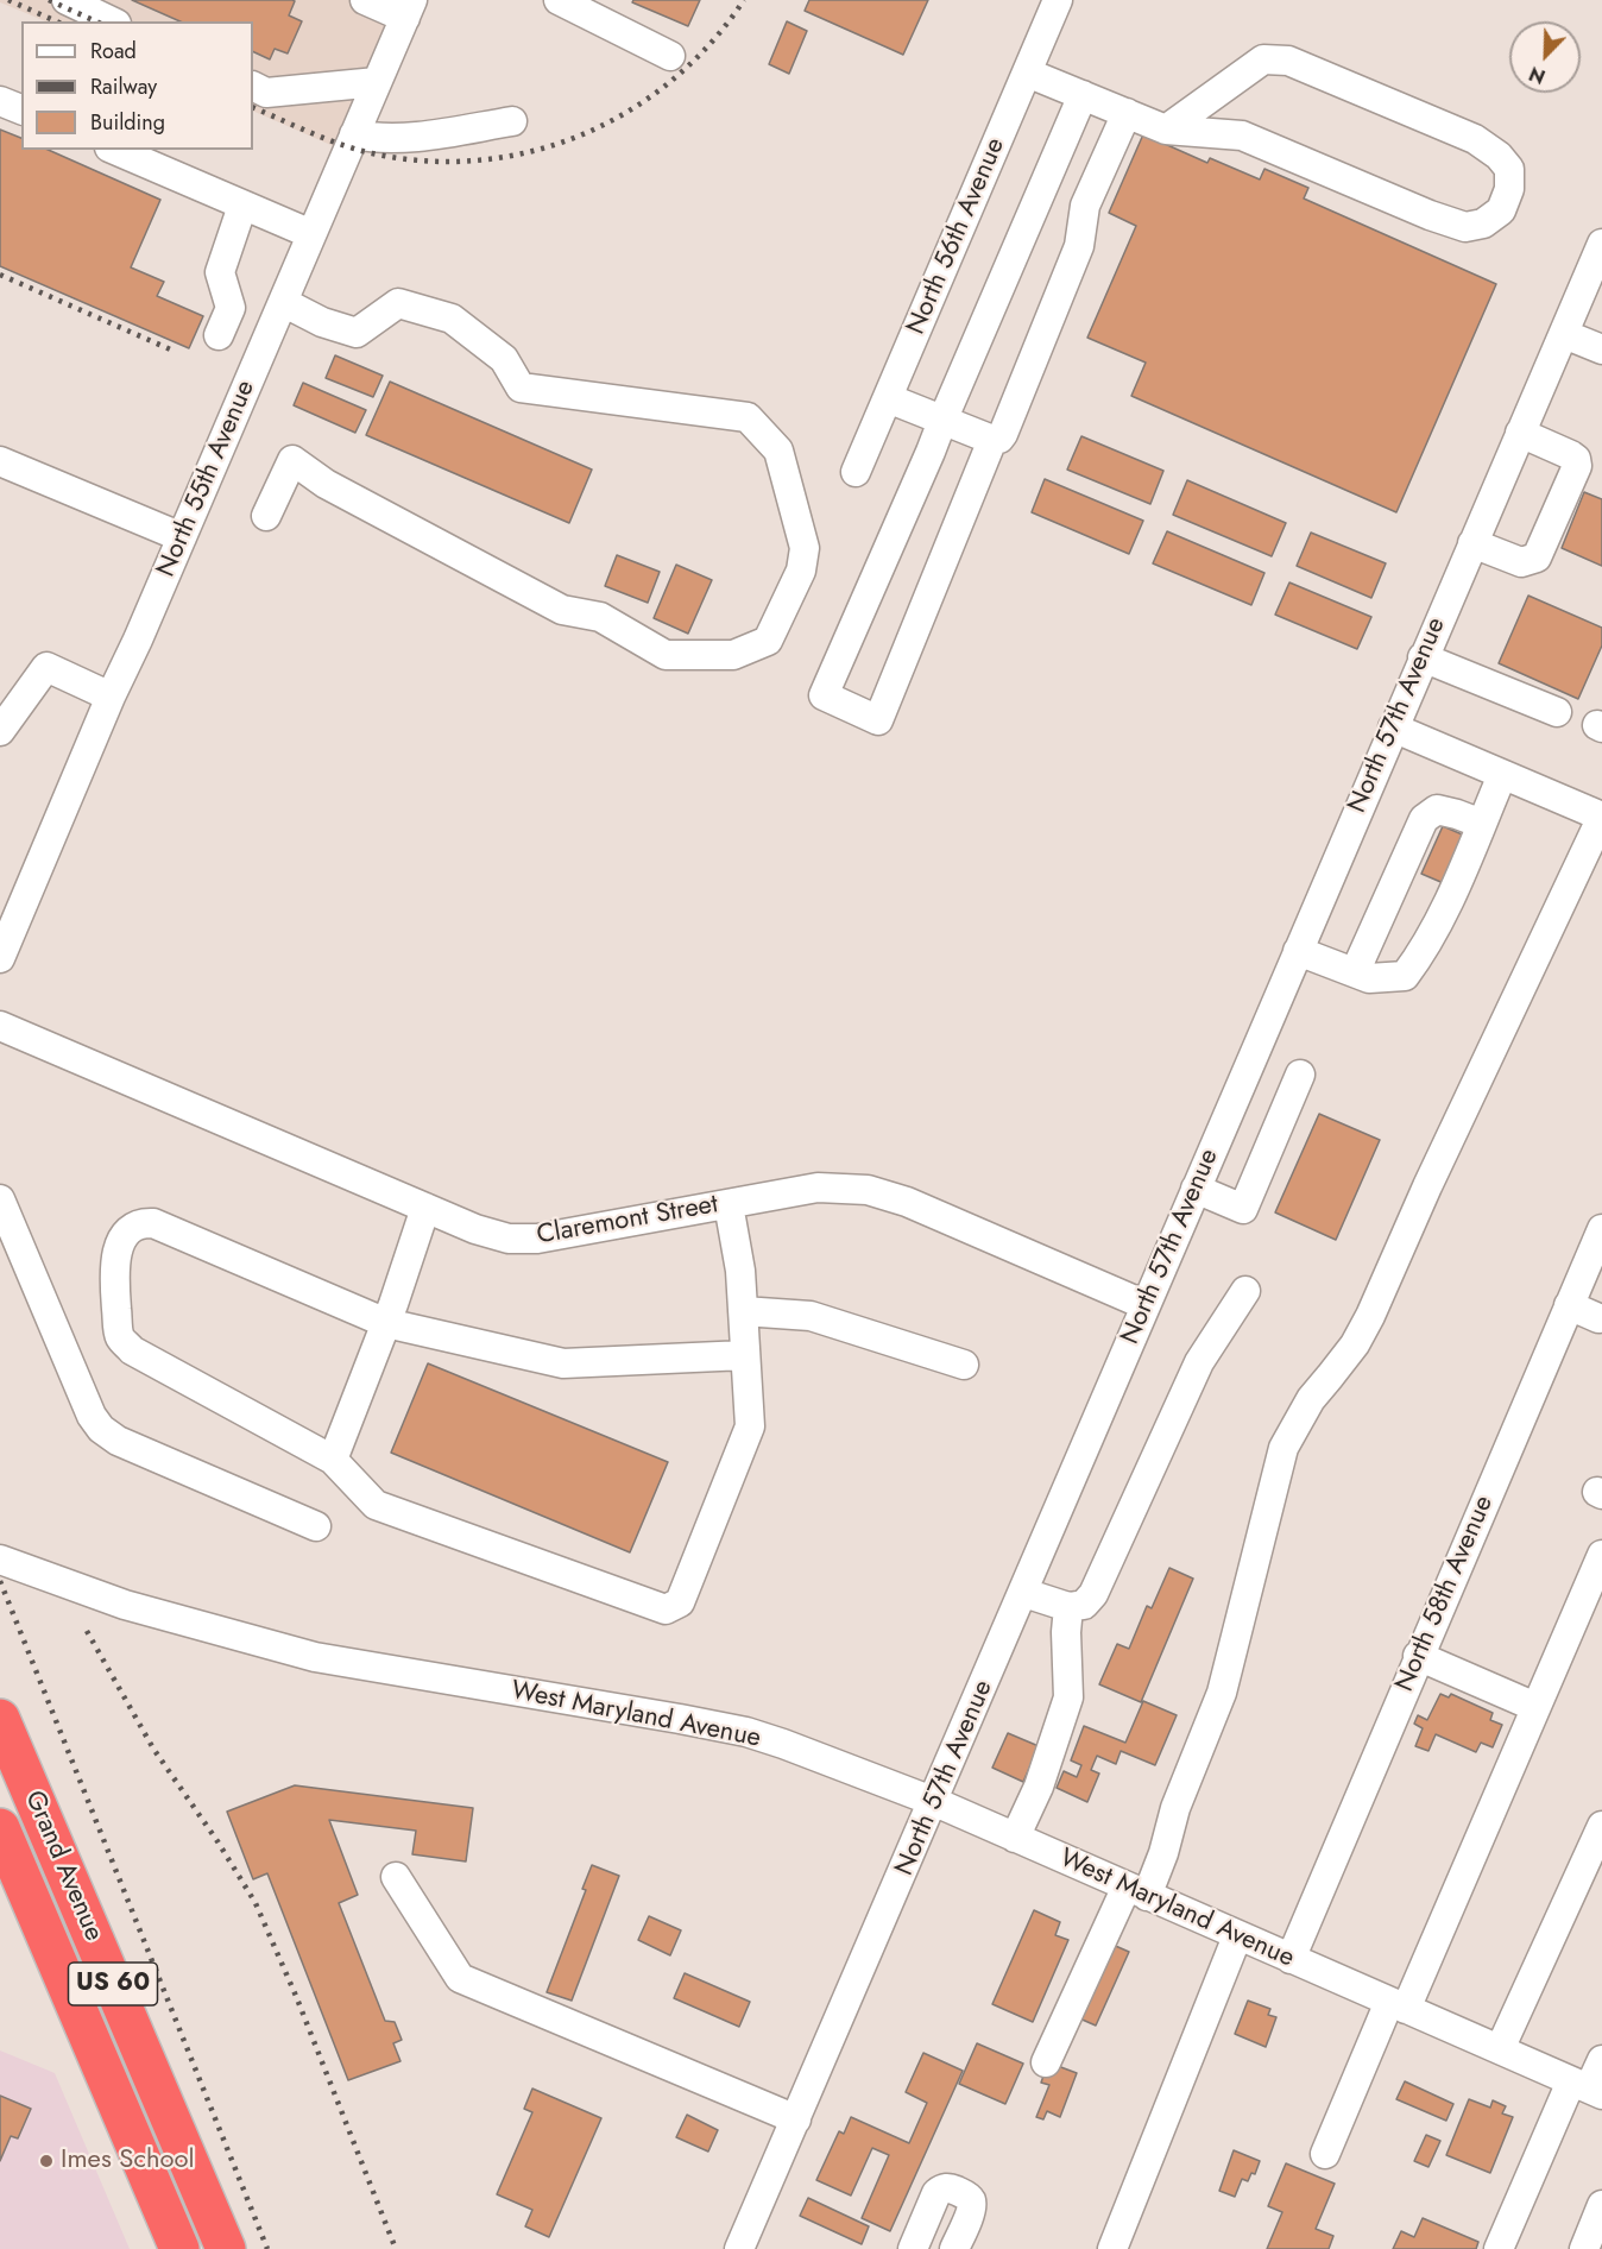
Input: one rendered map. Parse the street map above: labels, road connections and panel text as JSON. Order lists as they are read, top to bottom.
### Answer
{
  "streets": {
    "highway": ["Grand Avenue", "US 60"],
    "street": [
      "North 56th Avenue",
      "North 55th Avenue",
      "North 57th Avenue",
      "Claremont Street",
      "North 58th Avenue",
      "West Maryland Avenue"
    ]
  },
  "crossings": [
    ["North 57th Avenue", "Claremont Street"],
    ["North 57th Avenue", "West Maryland Avenue"],
    ["North 58th Avenue", "West Maryland Avenue"]
  ],
  "places": ["Imes School"],
  "legend": ["Road", "Railway", "Building"],
  "north": "bottom left"
}
